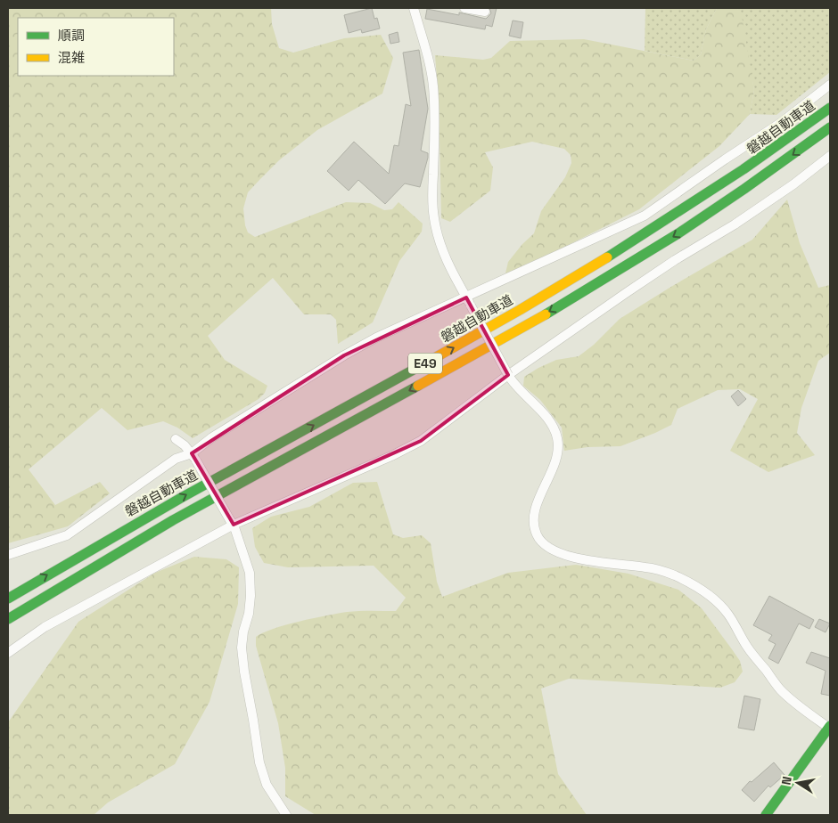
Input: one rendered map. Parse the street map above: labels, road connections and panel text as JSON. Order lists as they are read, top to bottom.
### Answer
{
  "streets": {
    "main road": ["磐越自動車道", "E49"]
  },
  "legend": ["順調", "混雑"],
  "north": "left"
}
